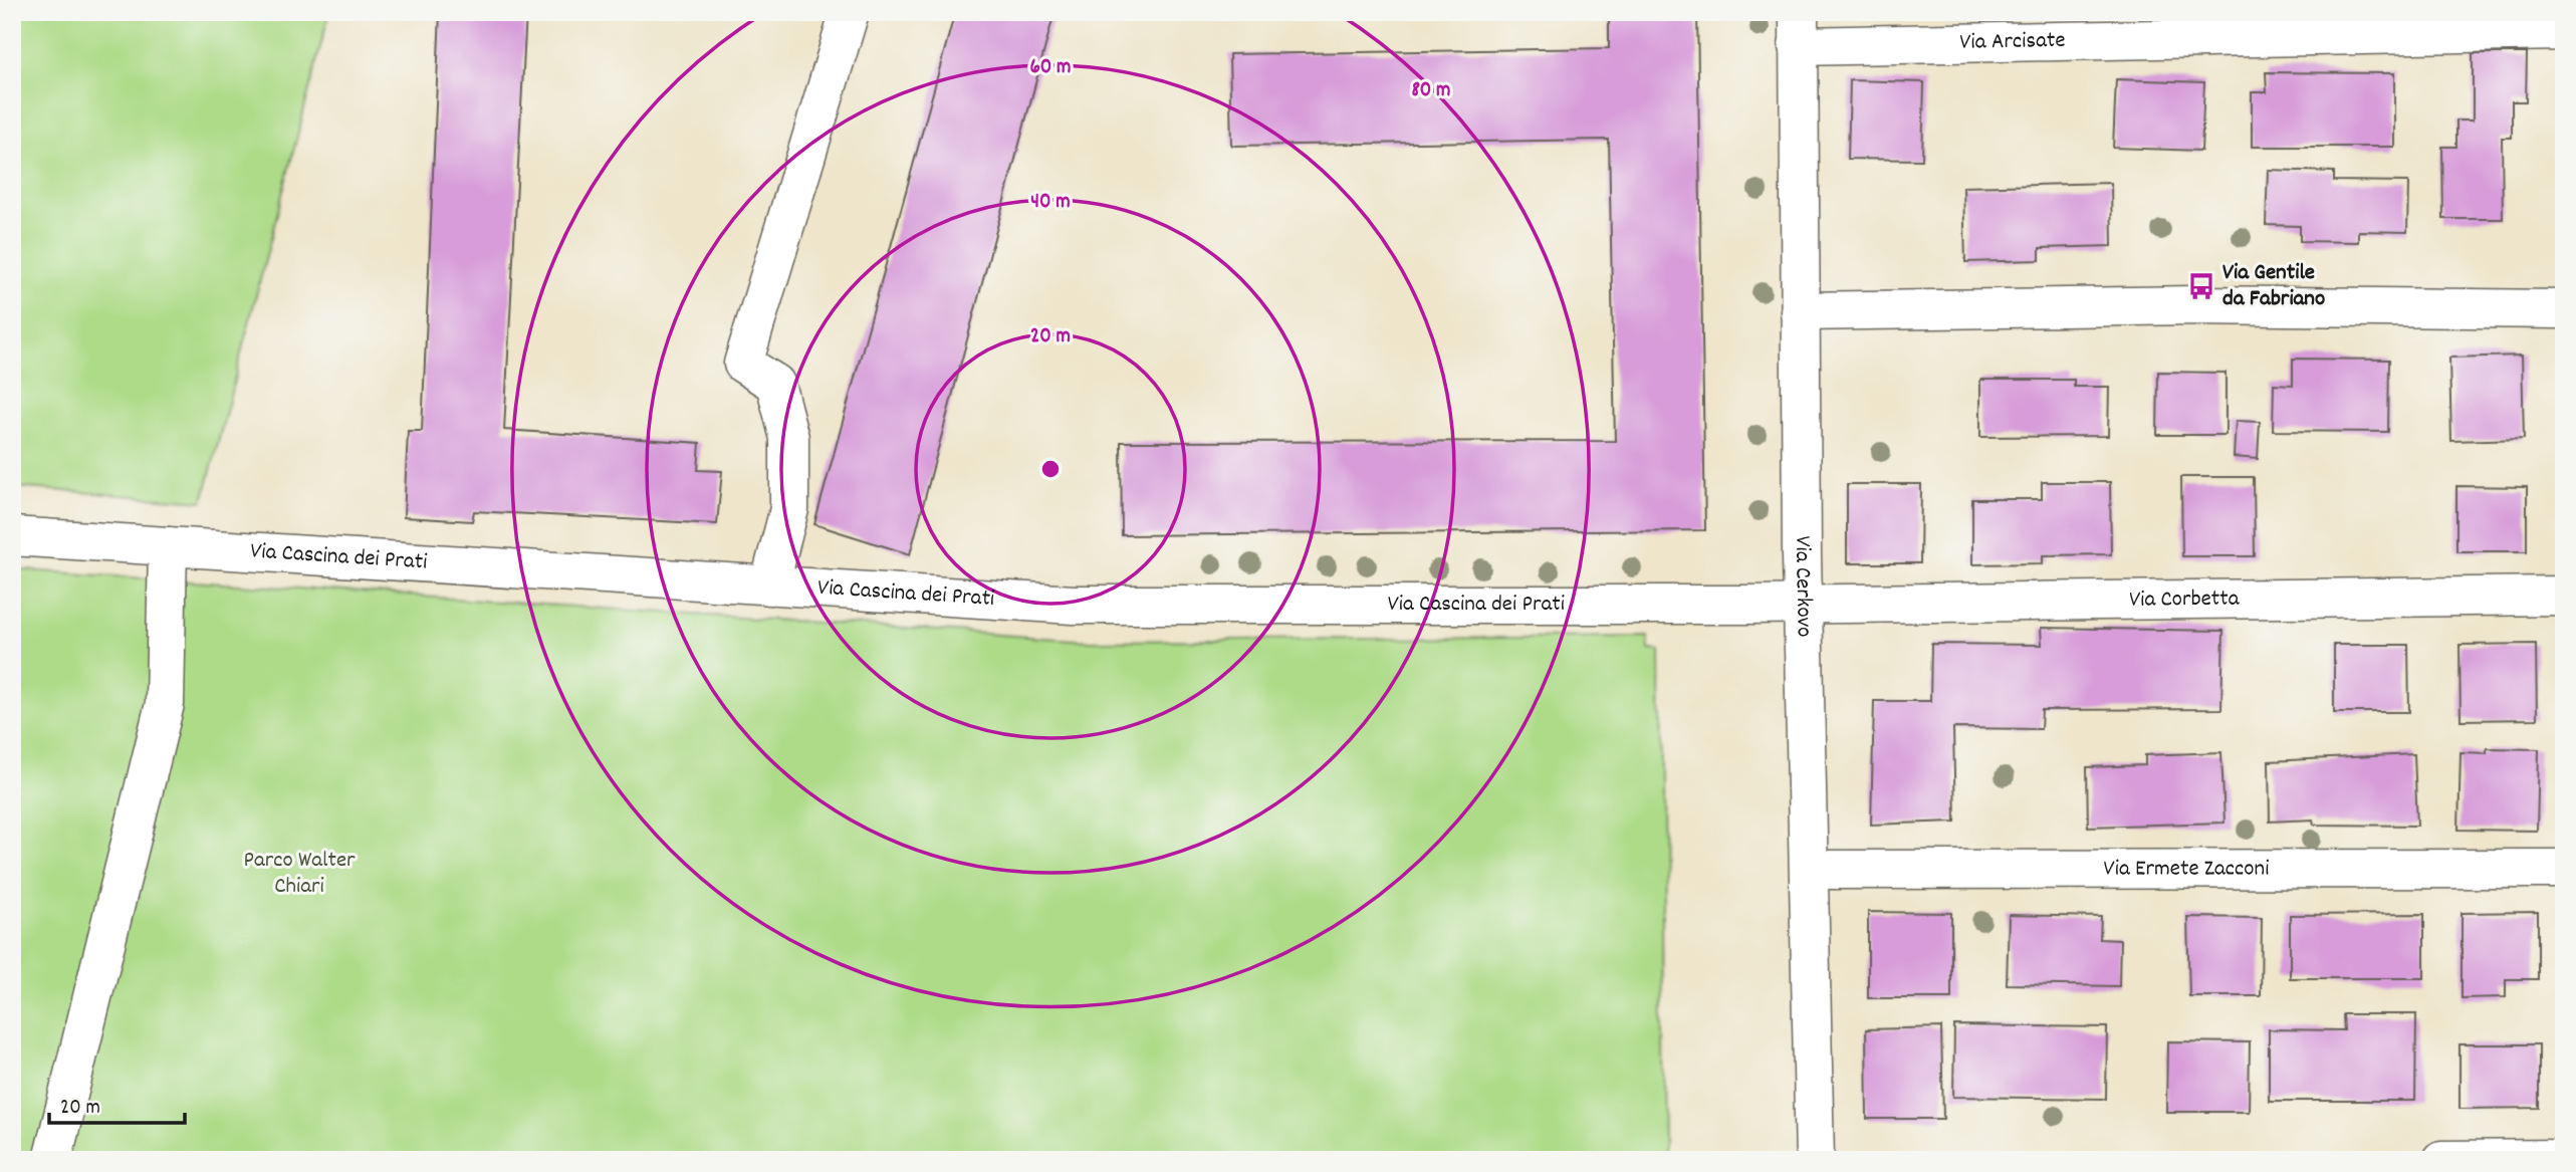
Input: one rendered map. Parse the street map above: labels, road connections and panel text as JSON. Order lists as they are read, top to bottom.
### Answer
{
  "streets": {
    "street": [
      "Via Arcisate",
      "Via Cascina dei Prati",
      "Via Cerkovo",
      "Via Corbetta",
      "Via Ermete Zacconi"
    ]
  },
  "crossings": [
    ["Via Arcisate", "Via Cerkovo"],
    ["Via Cascina dei Prati", "Via Cerkovo"],
    ["Via Cascina dei Prati", "Via Corbetta"],
    ["Via Cerkovo", "Via Corbetta"],
    ["Via Cerkovo", "Via Ermete Zacconi"]
  ],
  "parks": ["Parco Walter Chiari"],
  "places": {
    "bus stop": ["Via Gentile da Fabriano"]
  },
  "scale_bar": "20 m",
  "rings": [
    "60 m",
    "80 m",
    "40 m",
    "20 m"
  ]
}
